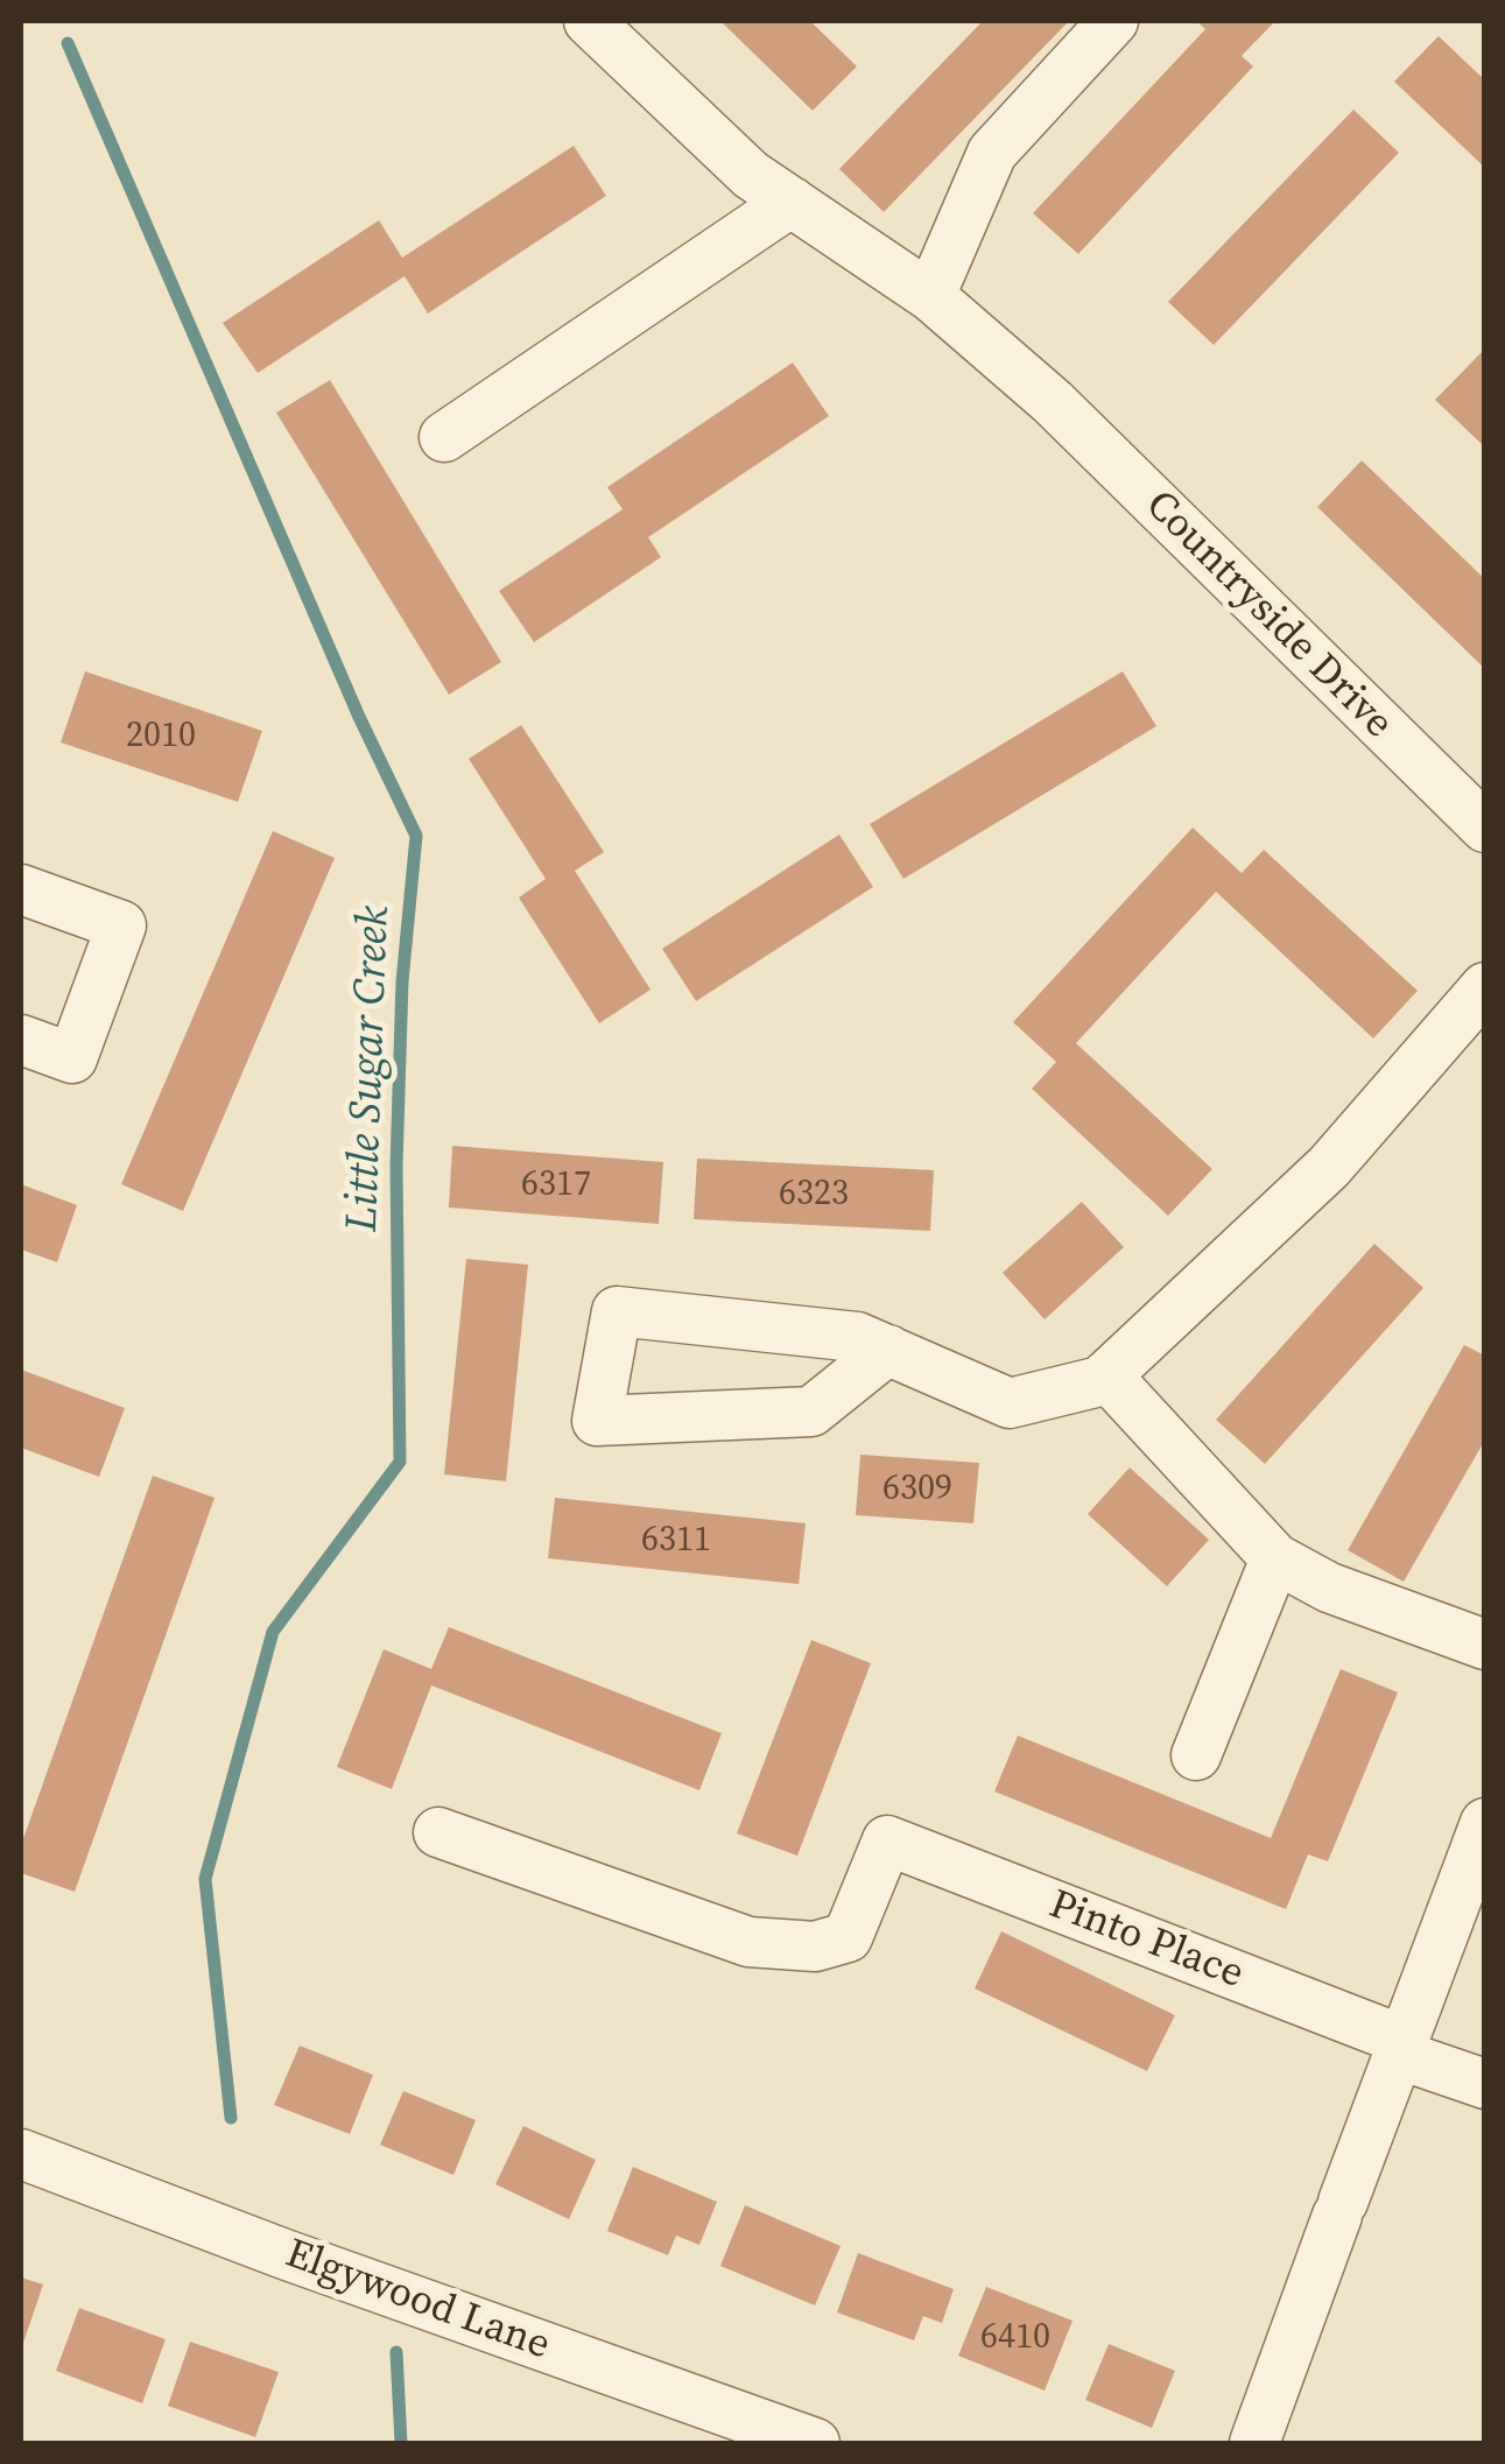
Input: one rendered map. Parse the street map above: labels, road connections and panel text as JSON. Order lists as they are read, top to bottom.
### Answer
{
  "streets": {
    "street": ["Countryside Drive", "Pinto Place", "Elgywood Lane"]
  },
  "water": ["Little Sugar Creek"],
  "house_numbers": [
    "2010",
    "6317",
    "6323",
    "6309",
    "6311",
    "6410"
  ]
}
